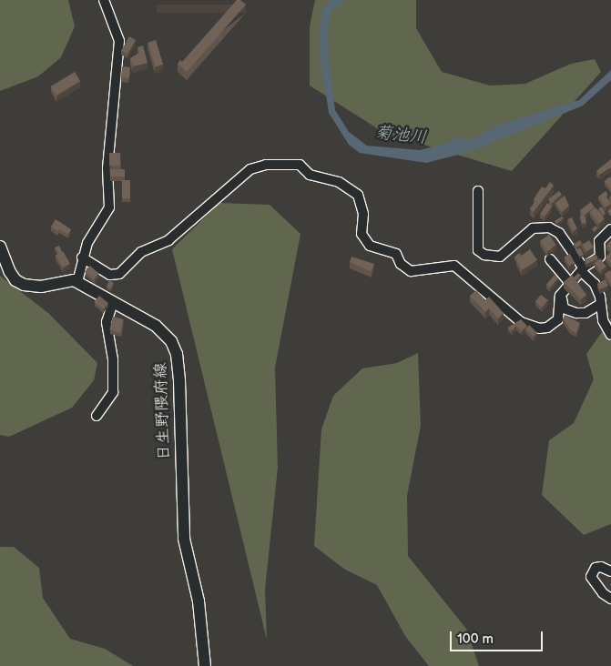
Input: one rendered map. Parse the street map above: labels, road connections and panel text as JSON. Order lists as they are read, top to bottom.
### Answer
{
  "streets": {
    "main road": ["日生野隈府線"]
  },
  "water": ["菊池川"],
  "scale_bar": "100 m"
}
